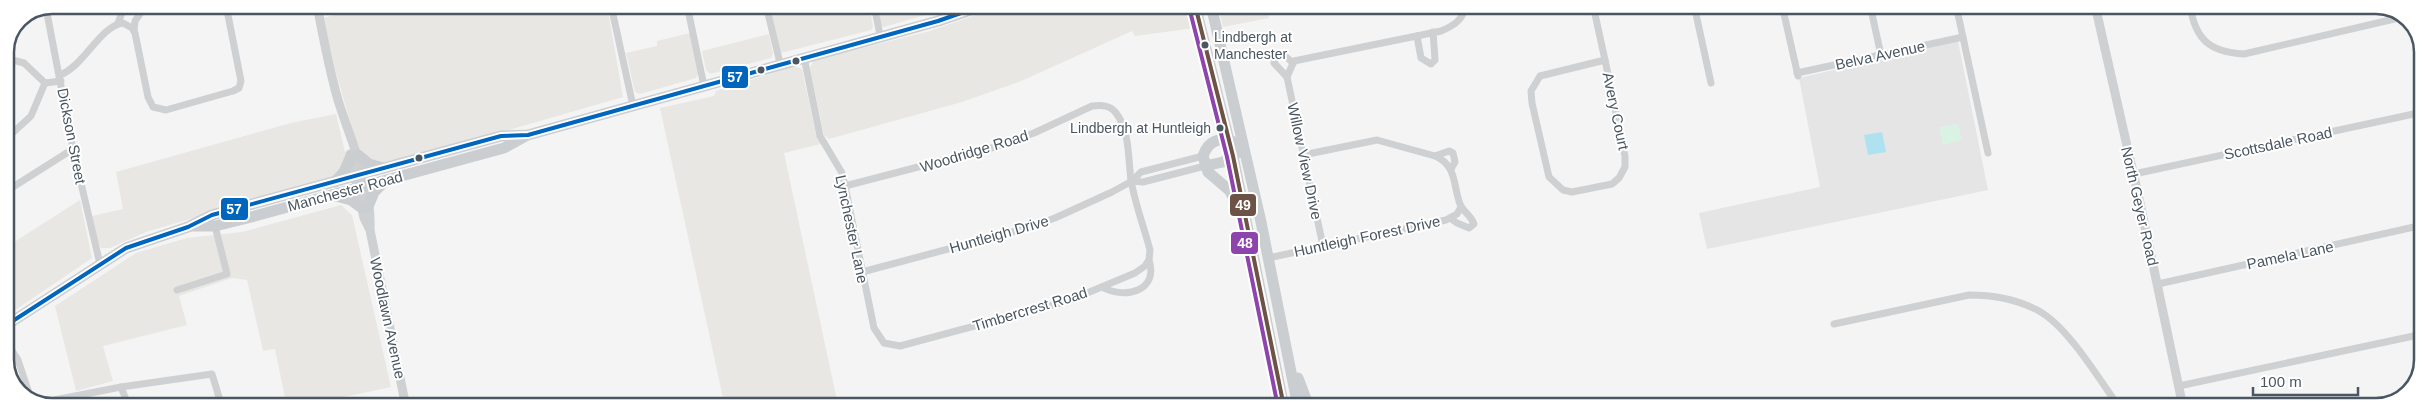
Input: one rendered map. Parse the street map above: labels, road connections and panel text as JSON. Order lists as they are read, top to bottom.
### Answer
{
  "streets": {
    "main road": ["Manchester Road"],
    "street": [
      "Belva Avenue",
      "Avery Court",
      "Dickson Street",
      "Scottsdale Road",
      "Woodridge Road",
      "Willow View Drive",
      "North Geyer Road",
      "Lynchester Lane",
      "Huntleigh Drive",
      "Huntleigh Forest Drive",
      "Pamela Lane",
      "Timbercrest Road",
      "Woodlawn Avenue"
    ]
  },
  "crossings": [
    ["Dickson Street", "Manchester Road"],
    ["Scottsdale Road", "North Geyer Road"],
    ["Woodridge Road", "Lynchester Lane"],
    ["Woodridge Road", "Huntleigh Drive"],
    ["Willow View Drive", "Huntleigh Forest Drive"],
    ["Manchester Road", "Lynchester Lane"],
    ["Manchester Road", "Woodlawn Avenue"],
    ["North Geyer Road", "Pamela Lane"],
    ["Lynchester Lane", "Huntleigh Drive"],
    ["Lynchester Lane", "Timbercrest Road"]
  ],
  "places": ["Lindbergh at Manchester", "Lindbergh at Huntleigh"],
  "lines": ["transit line 57", "transit line 49", "transit line 48"],
  "scale_bar": "100 m"
}
